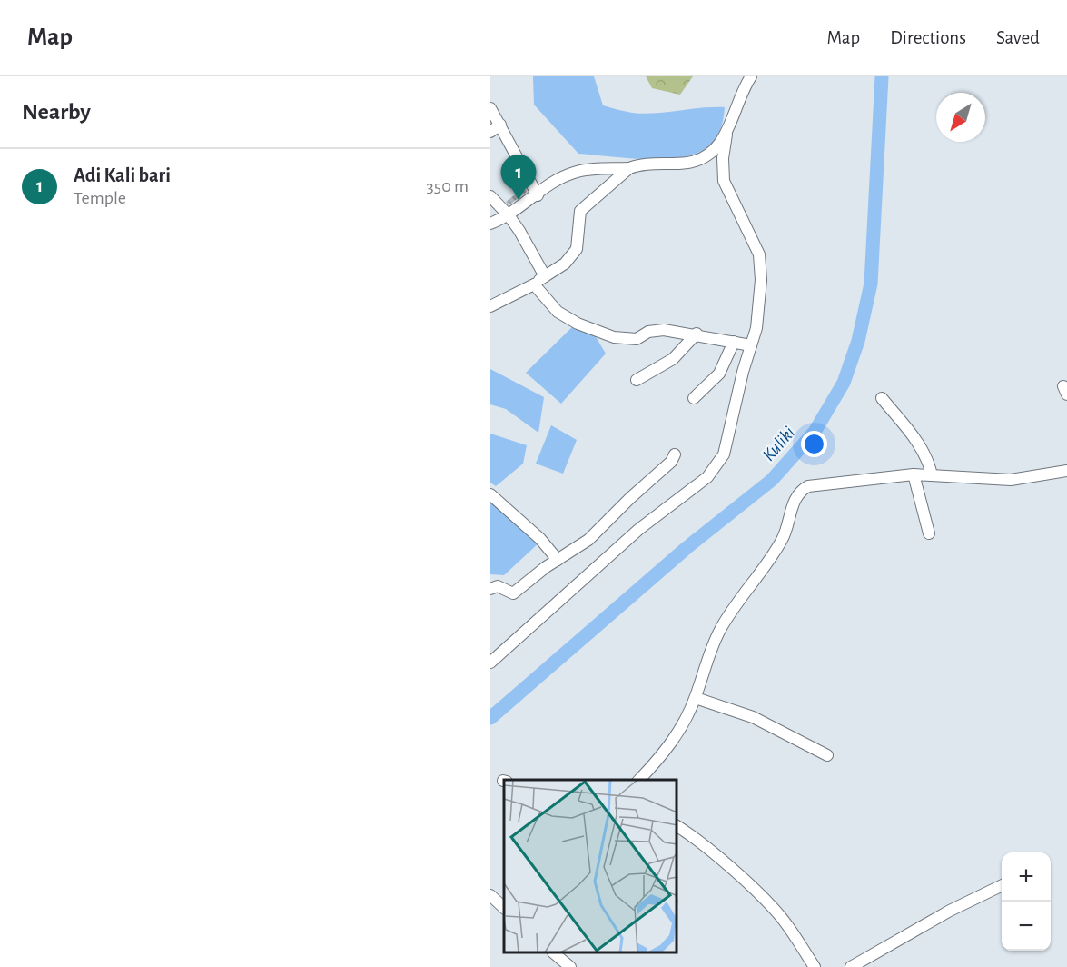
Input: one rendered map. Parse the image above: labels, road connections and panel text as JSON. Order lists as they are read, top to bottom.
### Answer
{
  "water": ["Kuliki"],
  "north": "bottom left",
  "page": {
    "header": "Map",
    "nav": ["Map", "Directions", "Saved"],
    "heading": "Nearby",
    "list": [
      {
        "mark": "1",
        "name": "Adi Kali bari",
        "note": "Temple",
        "value": "350 m"
      }
    ],
    "pins": "1",
    "map_buttons": ["+", "−"]
  }
}
